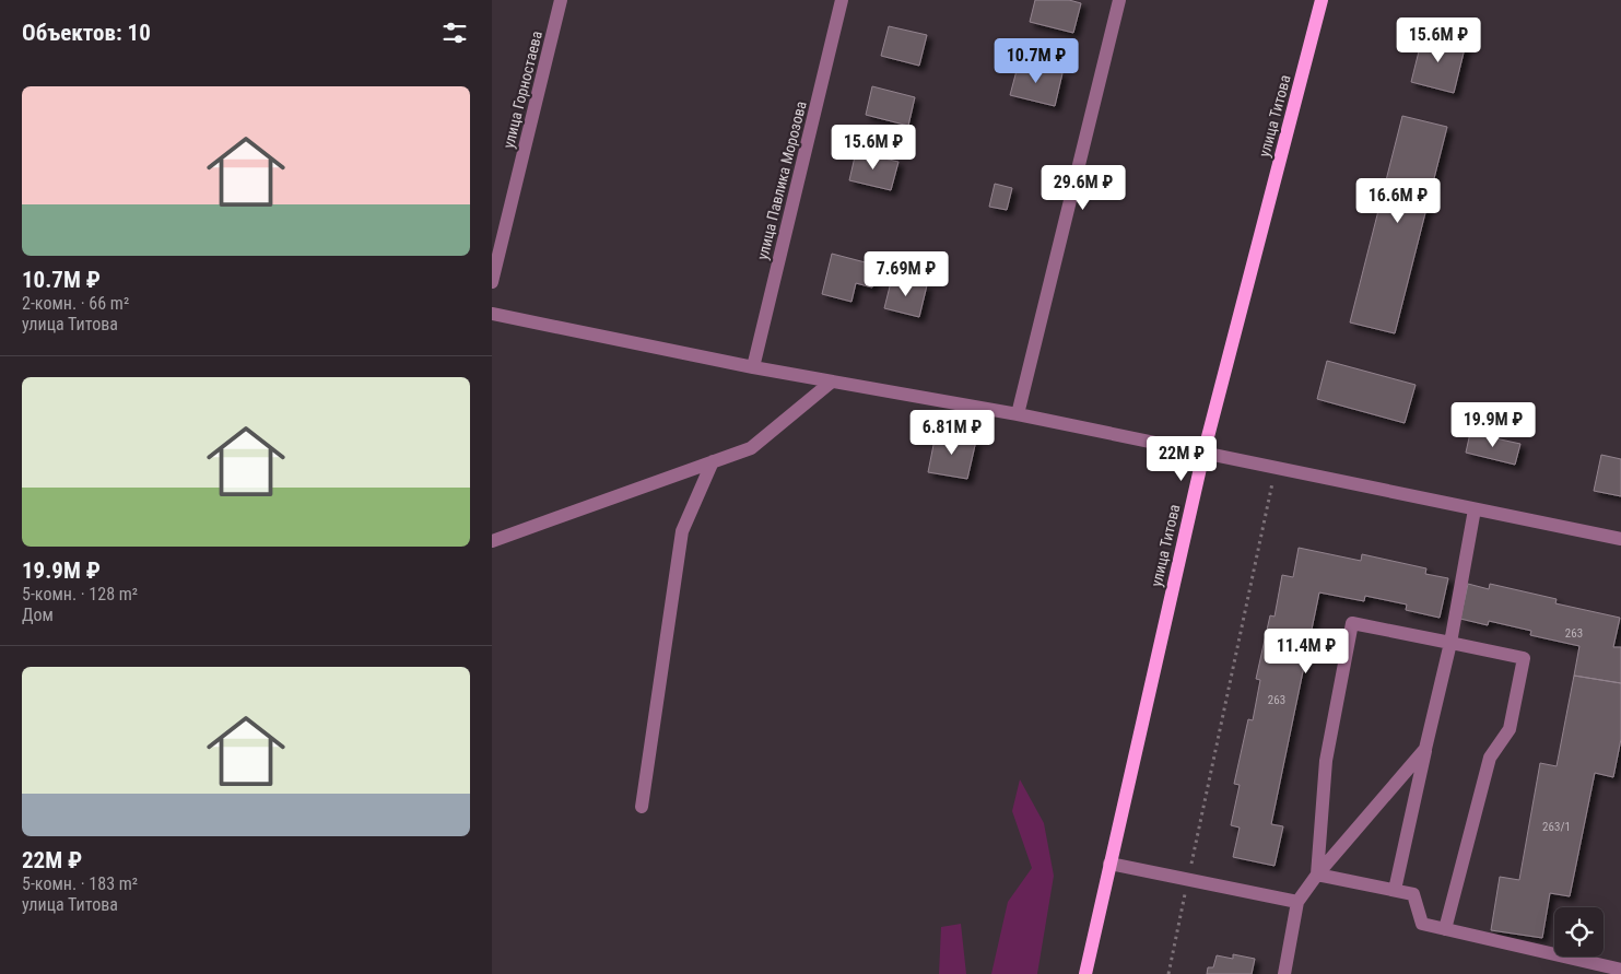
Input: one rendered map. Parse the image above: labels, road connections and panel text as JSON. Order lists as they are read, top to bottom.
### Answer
{
  "streets": {
    "main road": ["улица Титова"],
    "street": ["улица Горностаева", "улица Павлика Морозова"]
  },
  "house_numbers": ["263", "263", "263/1"],
  "page": {
    "heading": "Объектов: 10",
    "price": [
      "15.6M ₽",
      "10.7M ₽",
      "15.6M ₽",
      "29.6M ₽",
      "16.6M ₽",
      "7.69M ₽",
      "19.9M ₽",
      "6.81M ₽",
      "22M ₽",
      "11.4M ₽"
    ],
    "list": [
      {
        "name": "10.7M ₽",
        "note": "2-комн. · 66 m² · улица Титова"
      },
      {
        "name": "19.9M ₽",
        "note": "5-комн. · 128 m² · Дом"
      },
      {
        "name": "22M ₽",
        "note": "5-комн. · 183 m² · улица Титова"
      }
    ]
  }
}
